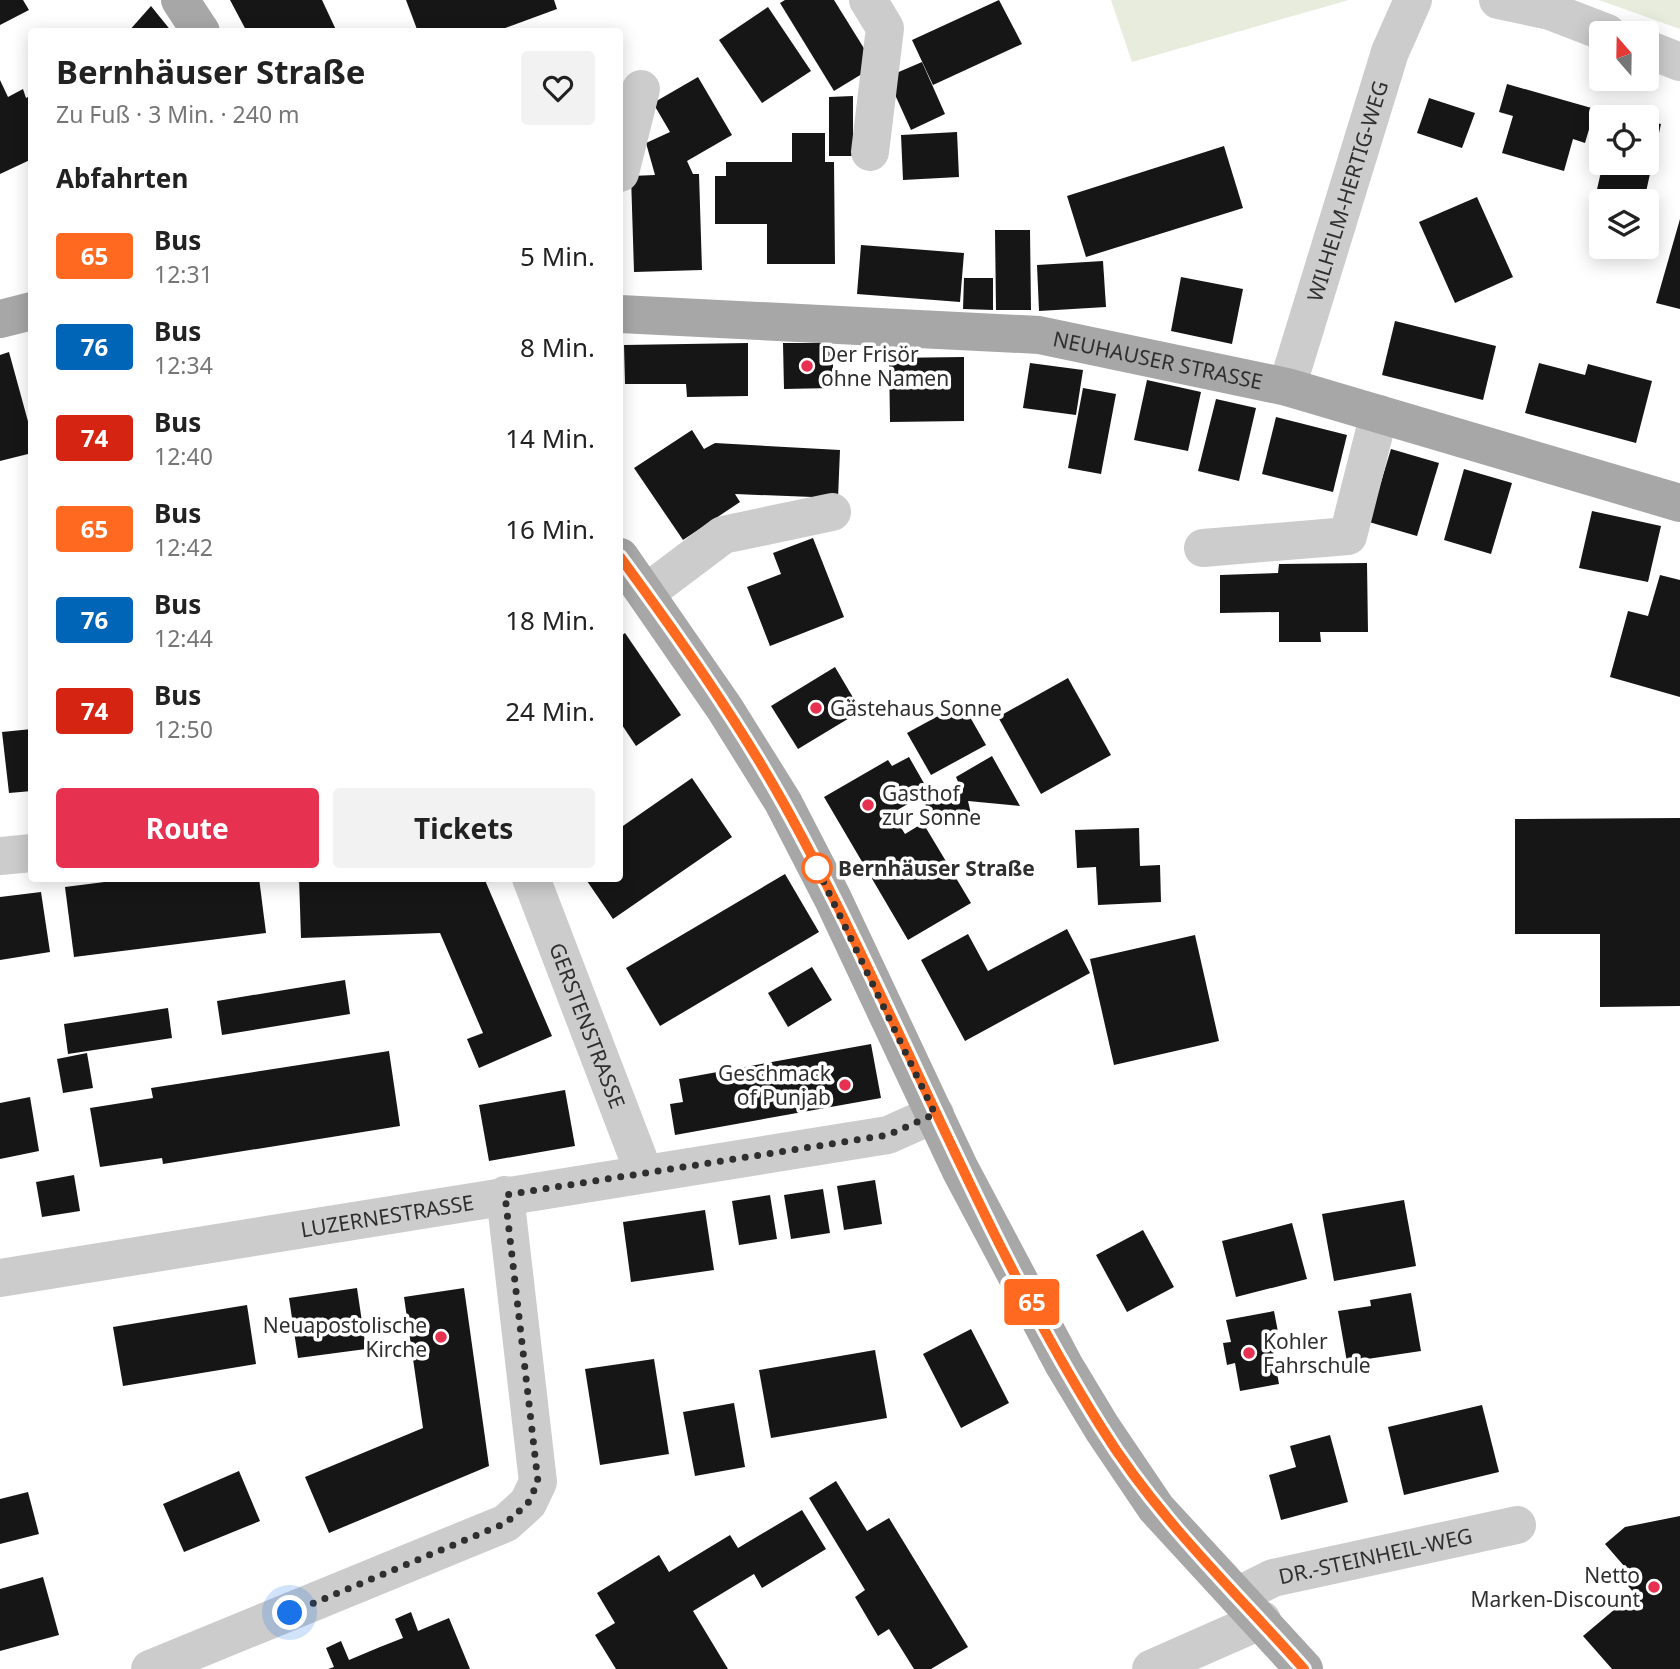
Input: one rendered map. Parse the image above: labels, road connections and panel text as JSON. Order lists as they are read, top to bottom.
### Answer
{
  "streets": {
    "main road": ["NEUHAUSER STRASSE"],
    "street": [
      "WILHELM-HERTIG-WEG",
      "GERSTENSTRASSE",
      "LUZERNESTRASSE",
      "DR.-STEINHEIL-WEG"
    ]
  },
  "crossings": [
    ["WILHELM-HERTIG-WEG", "NEUHAUSER STRASSE"],
    ["GERSTENSTRASSE", "LUZERNESTRASSE"]
  ],
  "places": [
    "Der Frisör ohne Namen",
    "Gästehaus Sonne",
    "Gasthof zur Sonne",
    "Bernhäuser Straße",
    "Geschmack of Punjab",
    "Neuapostolische Kirche",
    "Kohler Fahrschule",
    "Netto Marken-Discount"
  ],
  "lines": ["bus line 65"],
  "north": "top",
  "page": {
    "on_map": "65",
    "heading": [
      ["Bernhäuser Straße", "Zu Fuß · 3 Min. · 240 m"],
      "Abfahrten"
    ],
    "list": [
      {
        "mark": "65",
        "name": "Bus",
        "note": "12:31",
        "value": "5 Min."
      },
      {
        "mark": "76",
        "name": "Bus",
        "note": "12:34",
        "value": "8 Min."
      },
      {
        "mark": "74",
        "name": "Bus",
        "note": "12:40",
        "value": "14 Min."
      },
      {
        "mark": "65",
        "name": "Bus",
        "note": "12:42",
        "value": "16 Min."
      },
      {
        "mark": "76",
        "name": "Bus",
        "note": "12:44",
        "value": "18 Min."
      },
      {
        "mark": "74",
        "name": "Bus",
        "note": "12:50",
        "value": "24 Min."
      }
    ],
    "buttons": ["Route", "Tickets"]
  }
}
